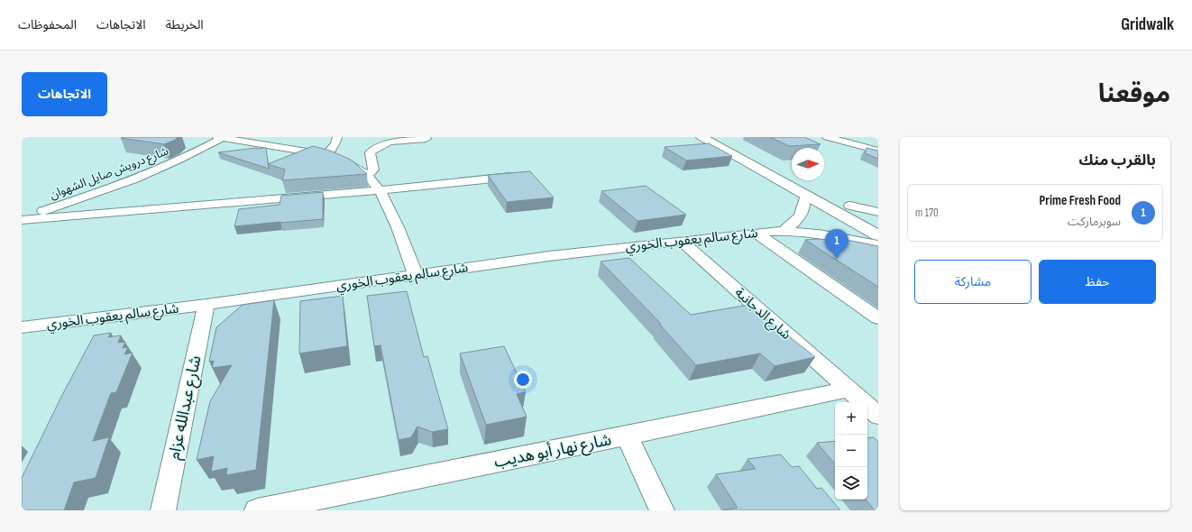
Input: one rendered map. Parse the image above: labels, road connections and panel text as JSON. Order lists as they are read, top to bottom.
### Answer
{
  "streets": {
    "street": [
      "شارع درويش صايل الشهوان",
      "شارع سالم يعقوب الخوري",
      "شارع الدجانية",
      "شارع عبدالله عزام",
      "شارع نهار أبو هديب"
    ]
  },
  "crossings": [
    ["شارع سالم يعقوب الخوري", "شارع الدجانية"],
    ["شارع سالم يعقوب الخوري", "شارع عبدالله عزام"],
    ["شارع الدجانية", "شارع نهار أبو هديب"]
  ],
  "north": "right",
  "page": {
    "header": "Gridwalk",
    "nav": ["الخريطة", "الاتجاهات", "المحفوظات"],
    "title": "موقعنا",
    "buttons": [
      "الاتجاهات",
      ["حفظ", "مشاركة"]
    ],
    "heading": "بالقرب منك",
    "list": [
      {
        "mark": "1",
        "name": "Prime Fresh Food",
        "note": "سوبرماركت",
        "value": "170 m"
      }
    ],
    "pins": "1",
    "map_buttons": ["+", "−"]
  }
}
